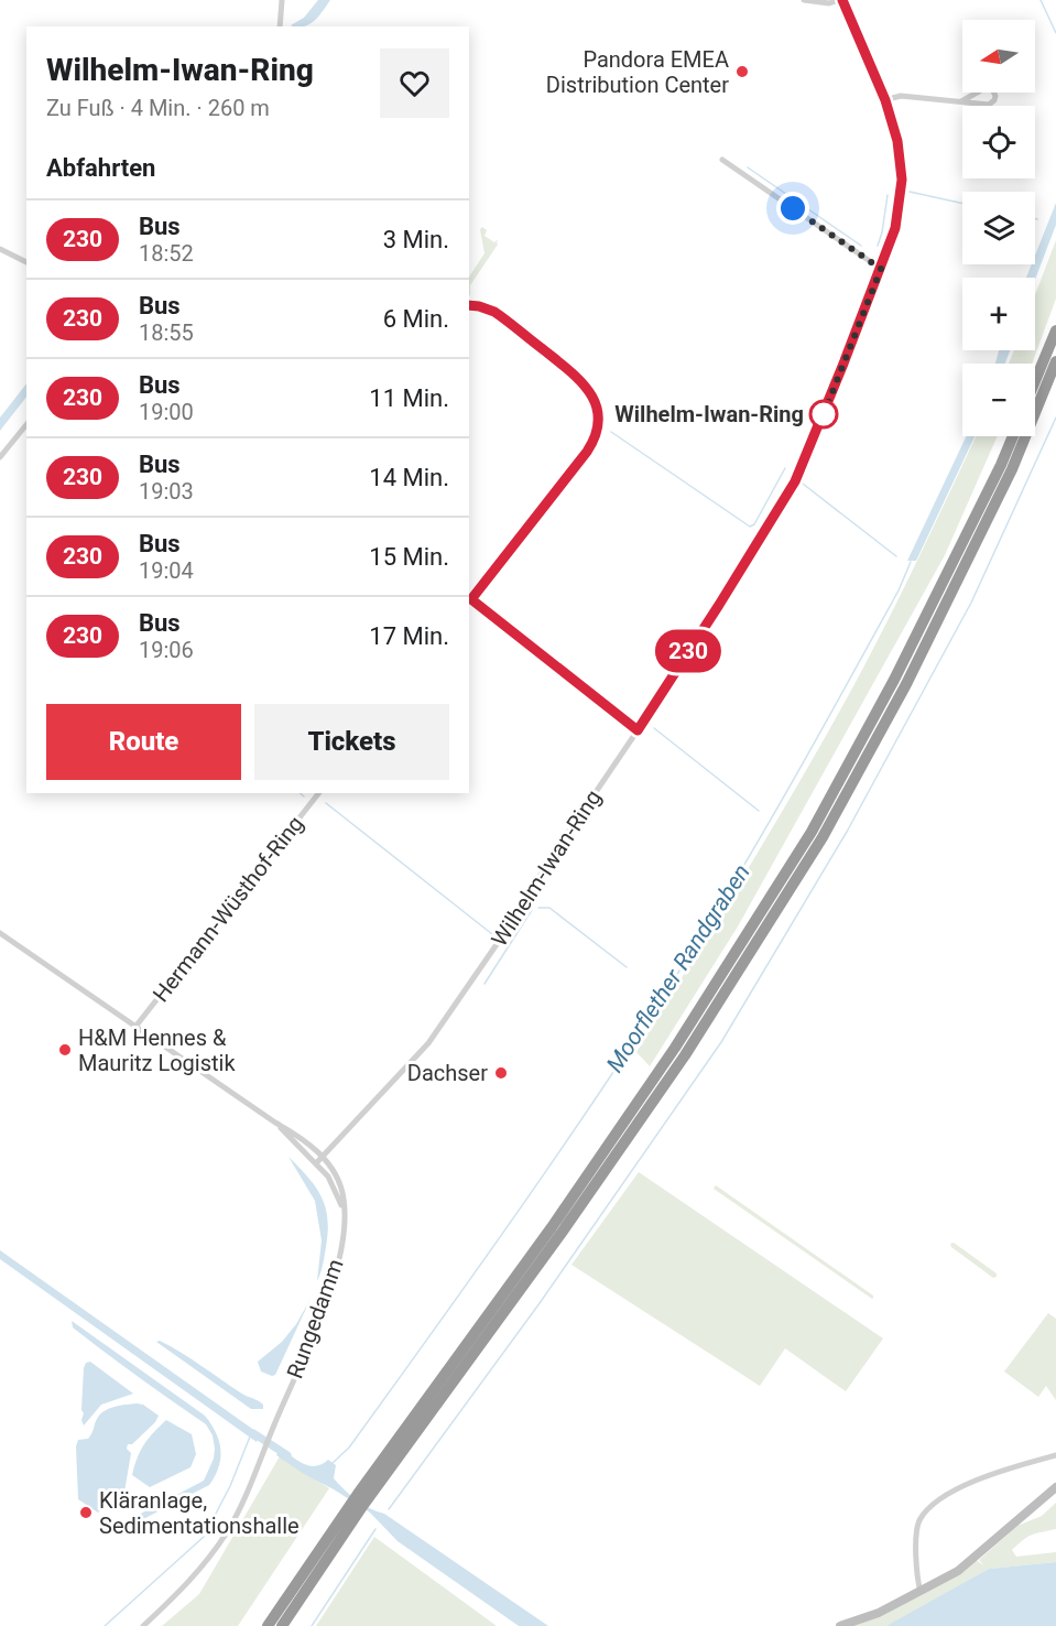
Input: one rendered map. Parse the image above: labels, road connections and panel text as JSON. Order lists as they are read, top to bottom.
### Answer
{
  "streets": {
    "street": ["Wilhelm-Iwan-Ring", "Hermann-Wüsthof-Ring", "Rungedamm"]
  },
  "crossings": [
    ["Wilhelm-Iwan-Ring", "Rungedamm"],
    ["Hermann-Wüsthof-Ring", "Rungedamm"]
  ],
  "water": ["Moorflether Randgraben"],
  "places": [
    "Pandora EMEA Distribution Center",
    "Wilhelm-Iwan-Ring",
    "H&M Hennes & Mauritz Logistik",
    "Dachser",
    "Kläranlage, Sedimentationshalle"
  ],
  "lines": ["bus line 230"],
  "north": "left",
  "page": {
    "on_map": "230",
    "map_buttons": ["+", "−"],
    "heading": [
      ["Wilhelm-Iwan-Ring", "Zu Fuß · 4 Min. · 260 m"],
      "Abfahrten"
    ],
    "list": [
      {
        "mark": "230",
        "name": "Bus",
        "note": "18:52",
        "value": "3 Min."
      },
      {
        "mark": "230",
        "name": "Bus",
        "note": "18:55",
        "value": "6 Min."
      },
      {
        "mark": "230",
        "name": "Bus",
        "note": "19:00",
        "value": "11 Min."
      },
      {
        "mark": "230",
        "name": "Bus",
        "note": "19:03",
        "value": "14 Min."
      },
      {
        "mark": "230",
        "name": "Bus",
        "note": "19:04",
        "value": "15 Min."
      },
      {
        "mark": "230",
        "name": "Bus",
        "note": "19:06",
        "value": "17 Min."
      }
    ],
    "buttons": ["Route", "Tickets"]
  }
}
